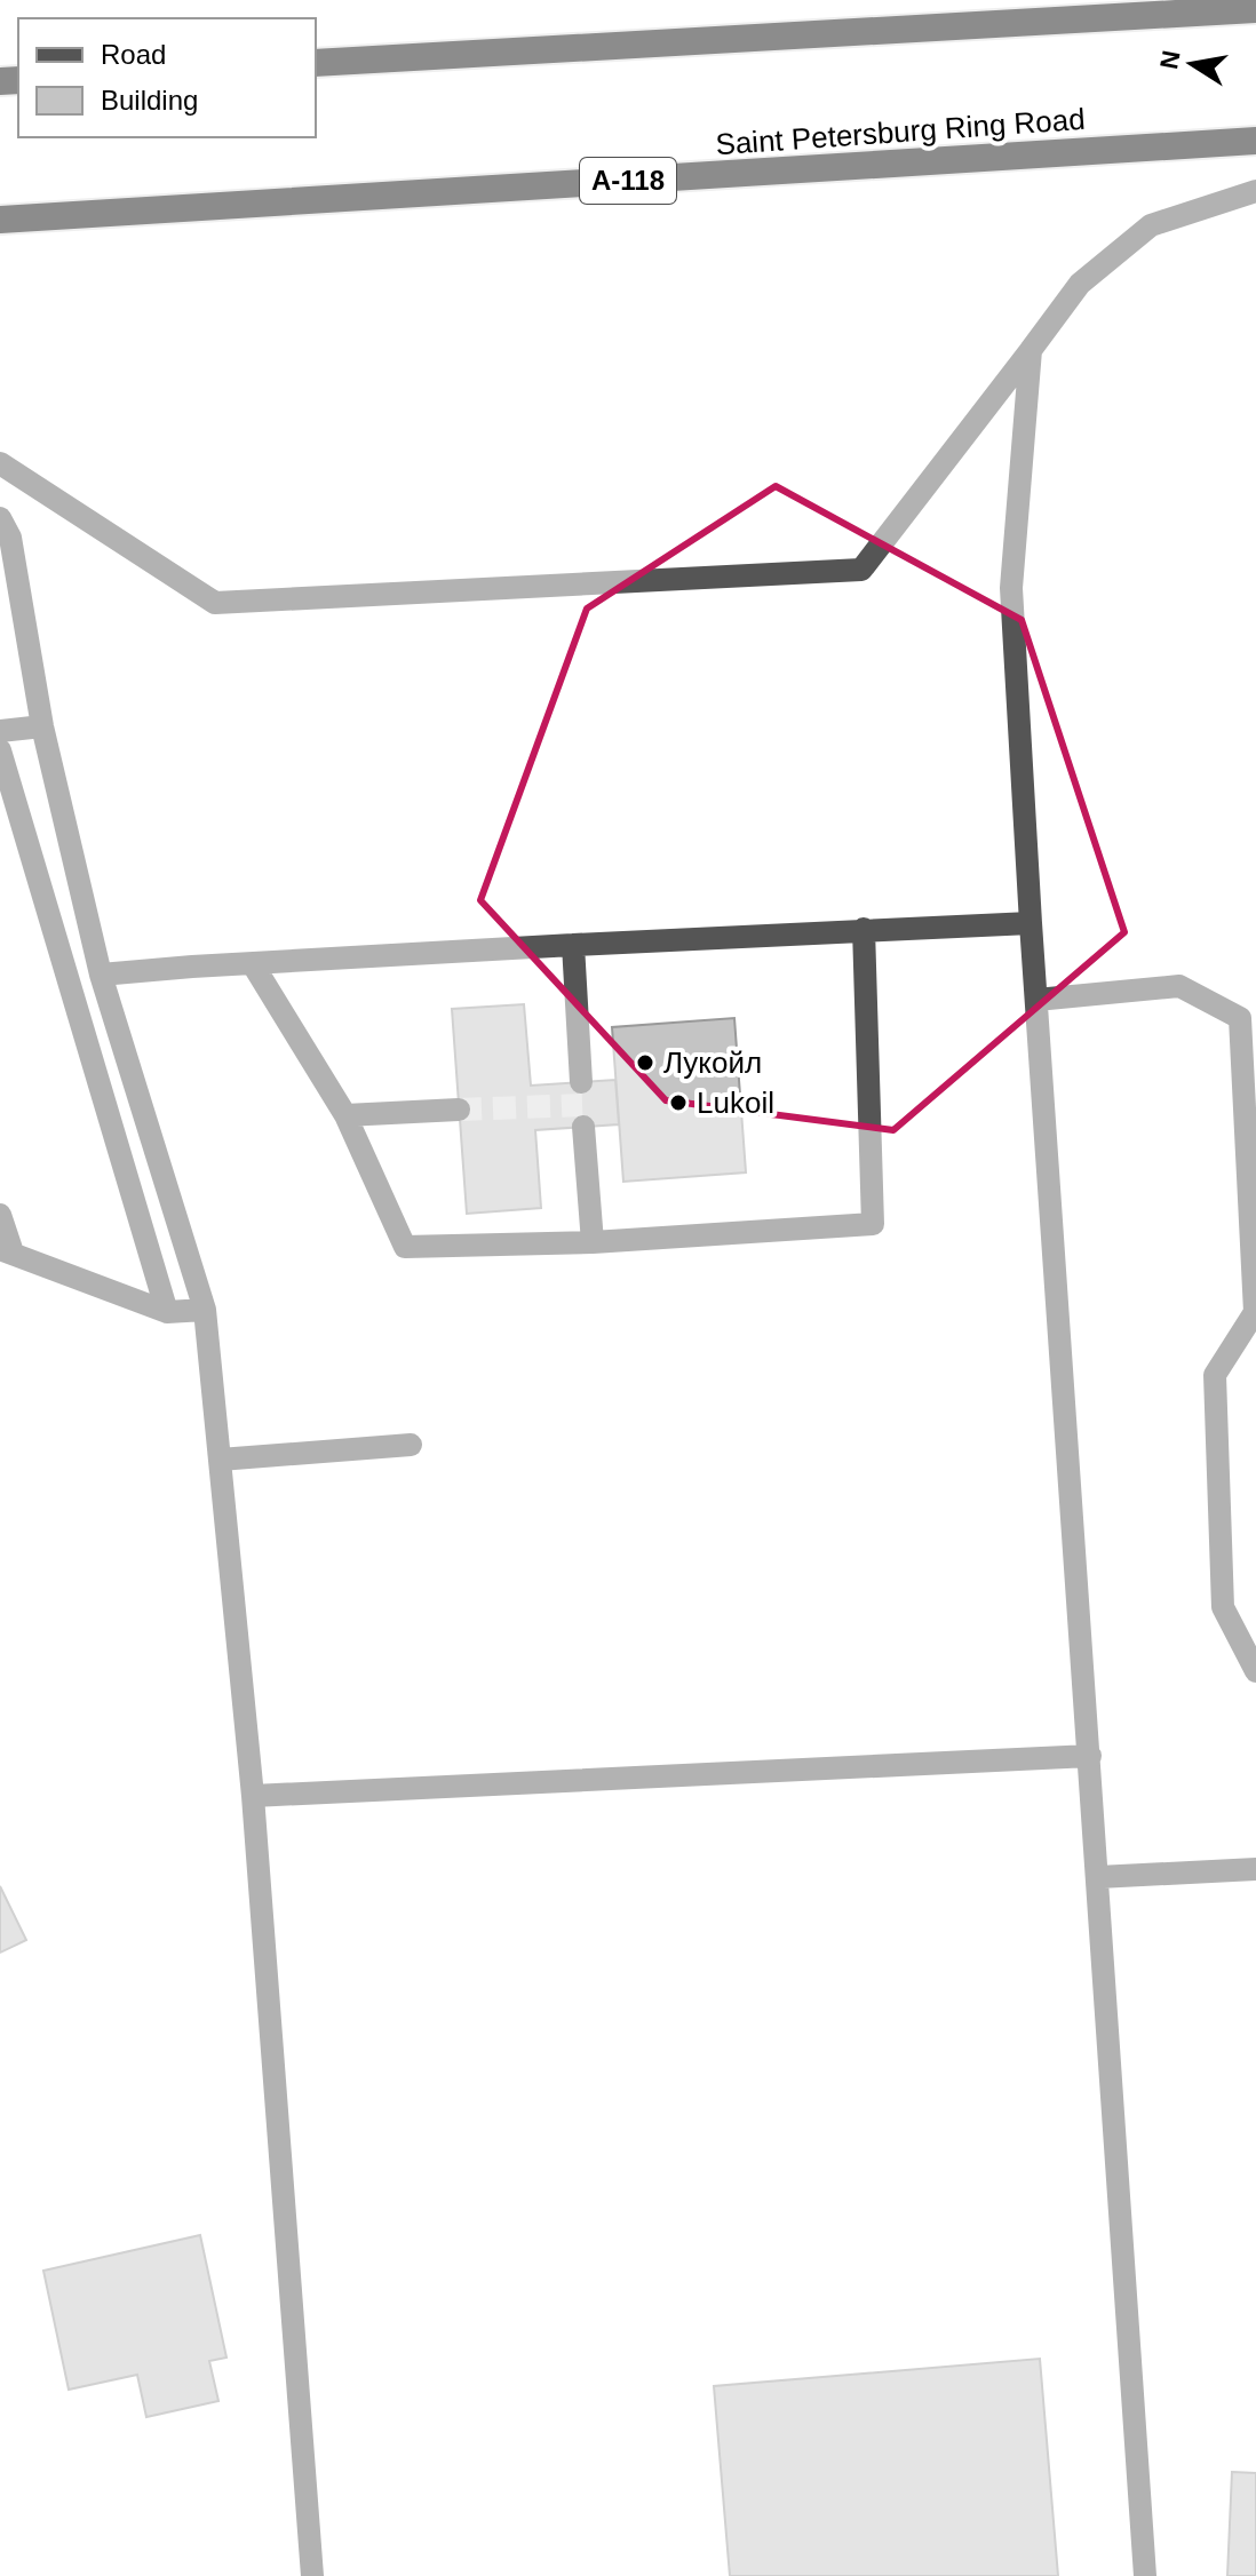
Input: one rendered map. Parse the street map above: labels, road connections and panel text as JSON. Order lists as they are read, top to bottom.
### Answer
{
  "streets": {
    "highway": ["Saint Petersburg Ring Road", "А-118"]
  },
  "places": ["Лукойл", "Lukoil"],
  "legend": ["Road", "Building"],
  "north": "left"
}
